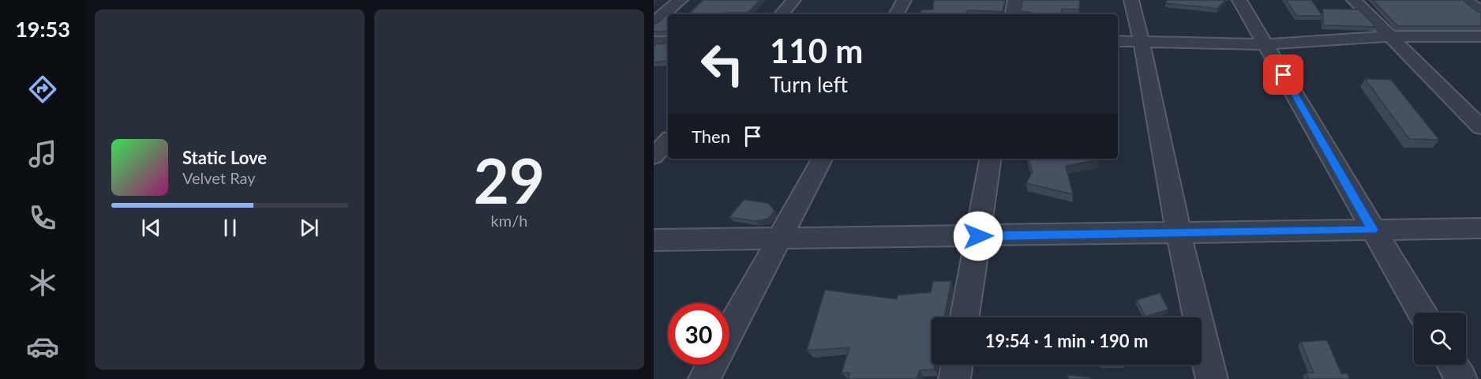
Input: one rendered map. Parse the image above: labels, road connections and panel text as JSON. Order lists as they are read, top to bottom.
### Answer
{
  "page": {
    "tabs": "19:53",
    "tile": ["29", "km/h"],
    "turn": ["110 m", "Turn left"],
    "then": "Then",
    "song": ["Static Love", "Velvet Ray"],
    "limit": "30",
    "trip": "19:54 · 1 min · 190 m"
  }
}
